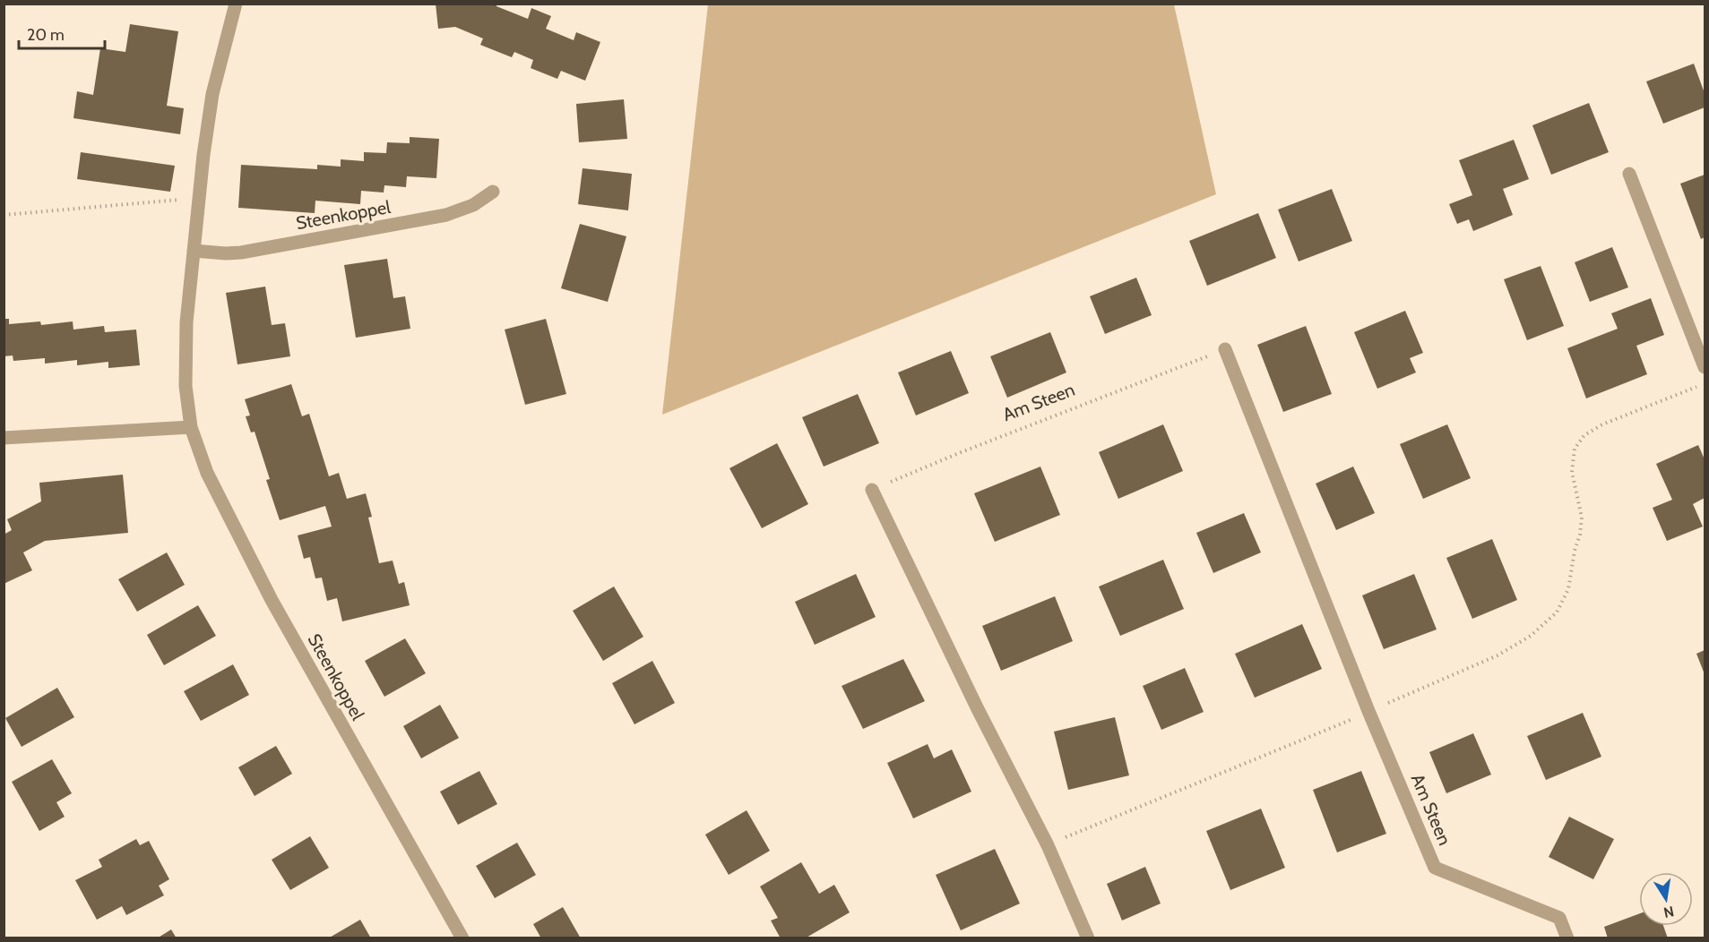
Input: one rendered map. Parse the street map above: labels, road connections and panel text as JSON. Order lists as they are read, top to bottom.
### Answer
{
  "streets": {
    "street": ["Steenkoppel", "Am Steen"]
  },
  "scale_bar": "20 m",
  "north": "bottom"
}
